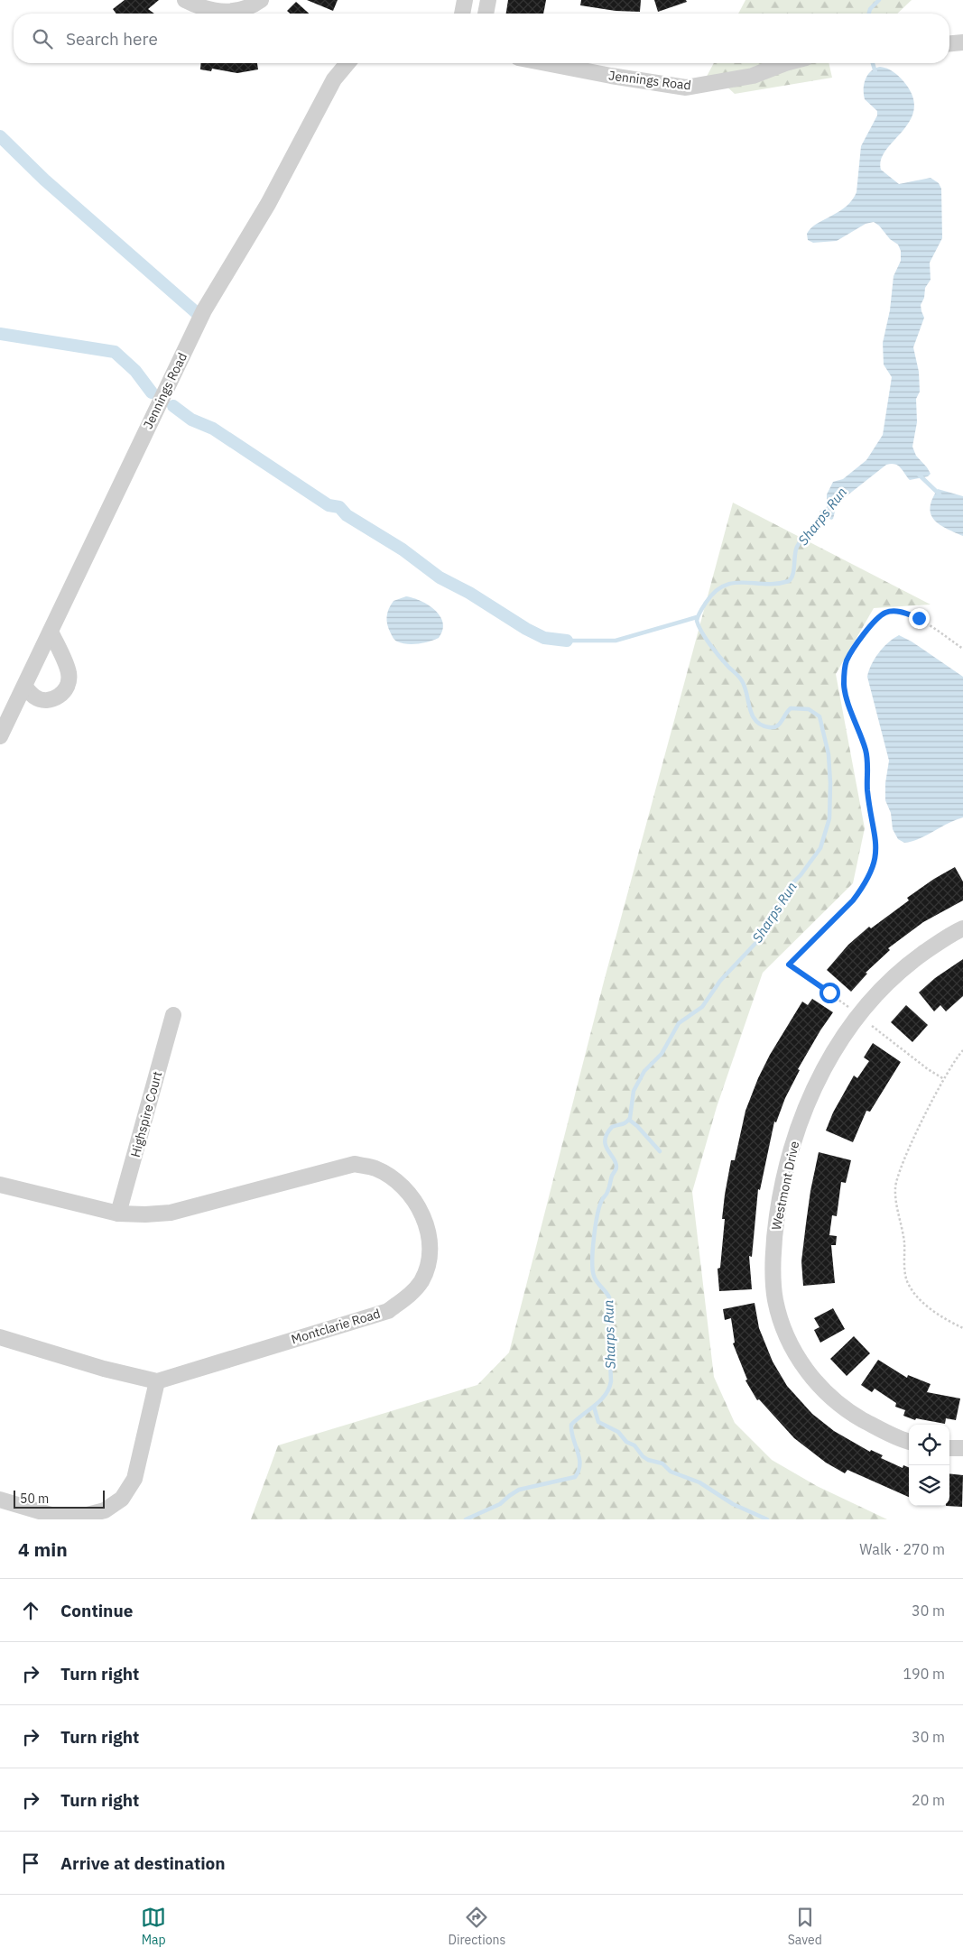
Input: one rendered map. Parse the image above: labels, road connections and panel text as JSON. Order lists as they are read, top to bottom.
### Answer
{
  "streets": {
    "street": [
      "Jennings Road",
      "Highspire Court",
      "Westmont Drive",
      "Montclarie Road"
    ]
  },
  "crossings": [
    ["Highspire Court", "Montclarie Road"]
  ],
  "water": ["Sharps Run"],
  "scale_bar": "50 m",
  "page": {
    "search": "Search here",
    "scale": "50 m",
    "heading": ["4 min", "Walk · 270 m"],
    "list": [
      ["Continue", "30 m"],
      ["Turn right", "190 m"],
      ["Turn right", "30 m"],
      ["Turn right", "20 m"],
      "Arrive at destination"
    ],
    "nav": ["Map", "Directions", "Saved"]
  }
}
